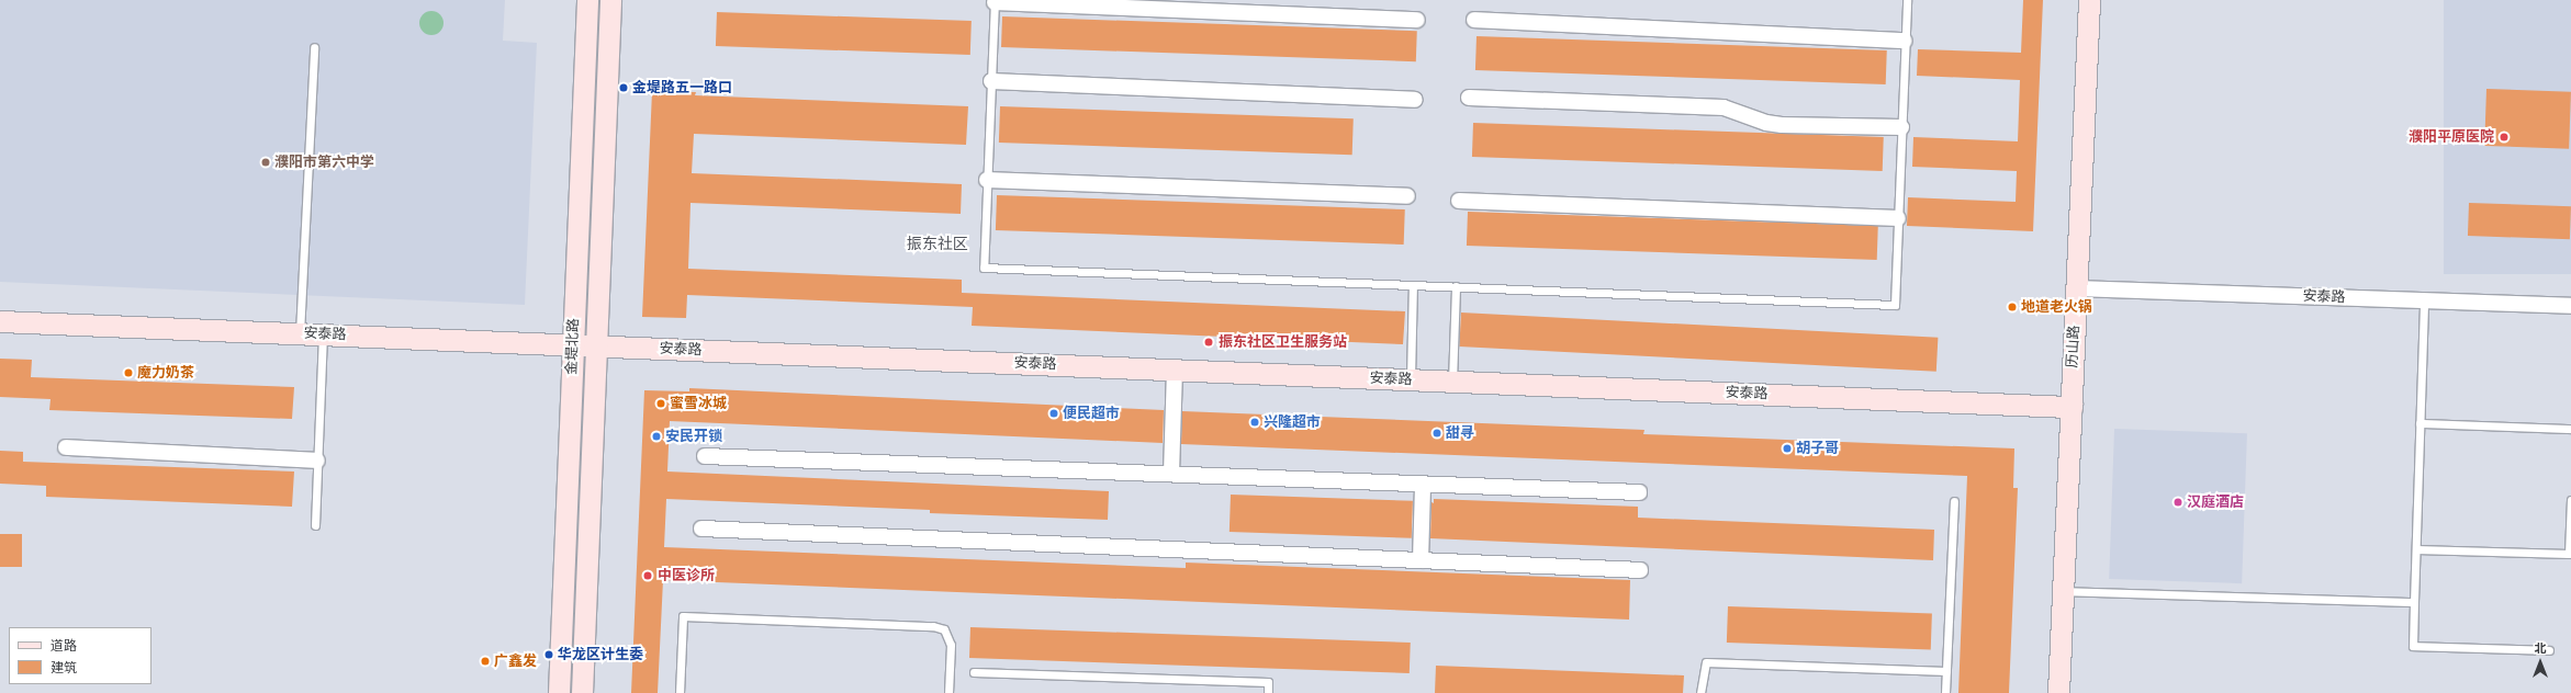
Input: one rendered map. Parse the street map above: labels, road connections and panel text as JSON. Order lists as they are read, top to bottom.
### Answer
{
  "streets": {
    "street": ["安泰路", "金堤北路", "历山路"]
  },
  "crossings": [
    ["安泰路", "金堤北路"],
    ["安泰路", "历山路"]
  ],
  "districts": ["振东社区"],
  "places": [
    "金堤路五一路口",
    "濮阳平原医院",
    "濮阳市第六中学",
    "地道老火锅",
    "振东社区卫生服务站",
    "魔力奶茶",
    "蜜雪冰城",
    "便民超市",
    "兴隆超市",
    "甜寻",
    "安民开锁",
    "胡子哥",
    "汉庭酒店",
    "中医诊所",
    "华龙区计生委",
    "广鑫发"
  ],
  "legend": ["道路", "建筑"],
  "north": "top"
}
